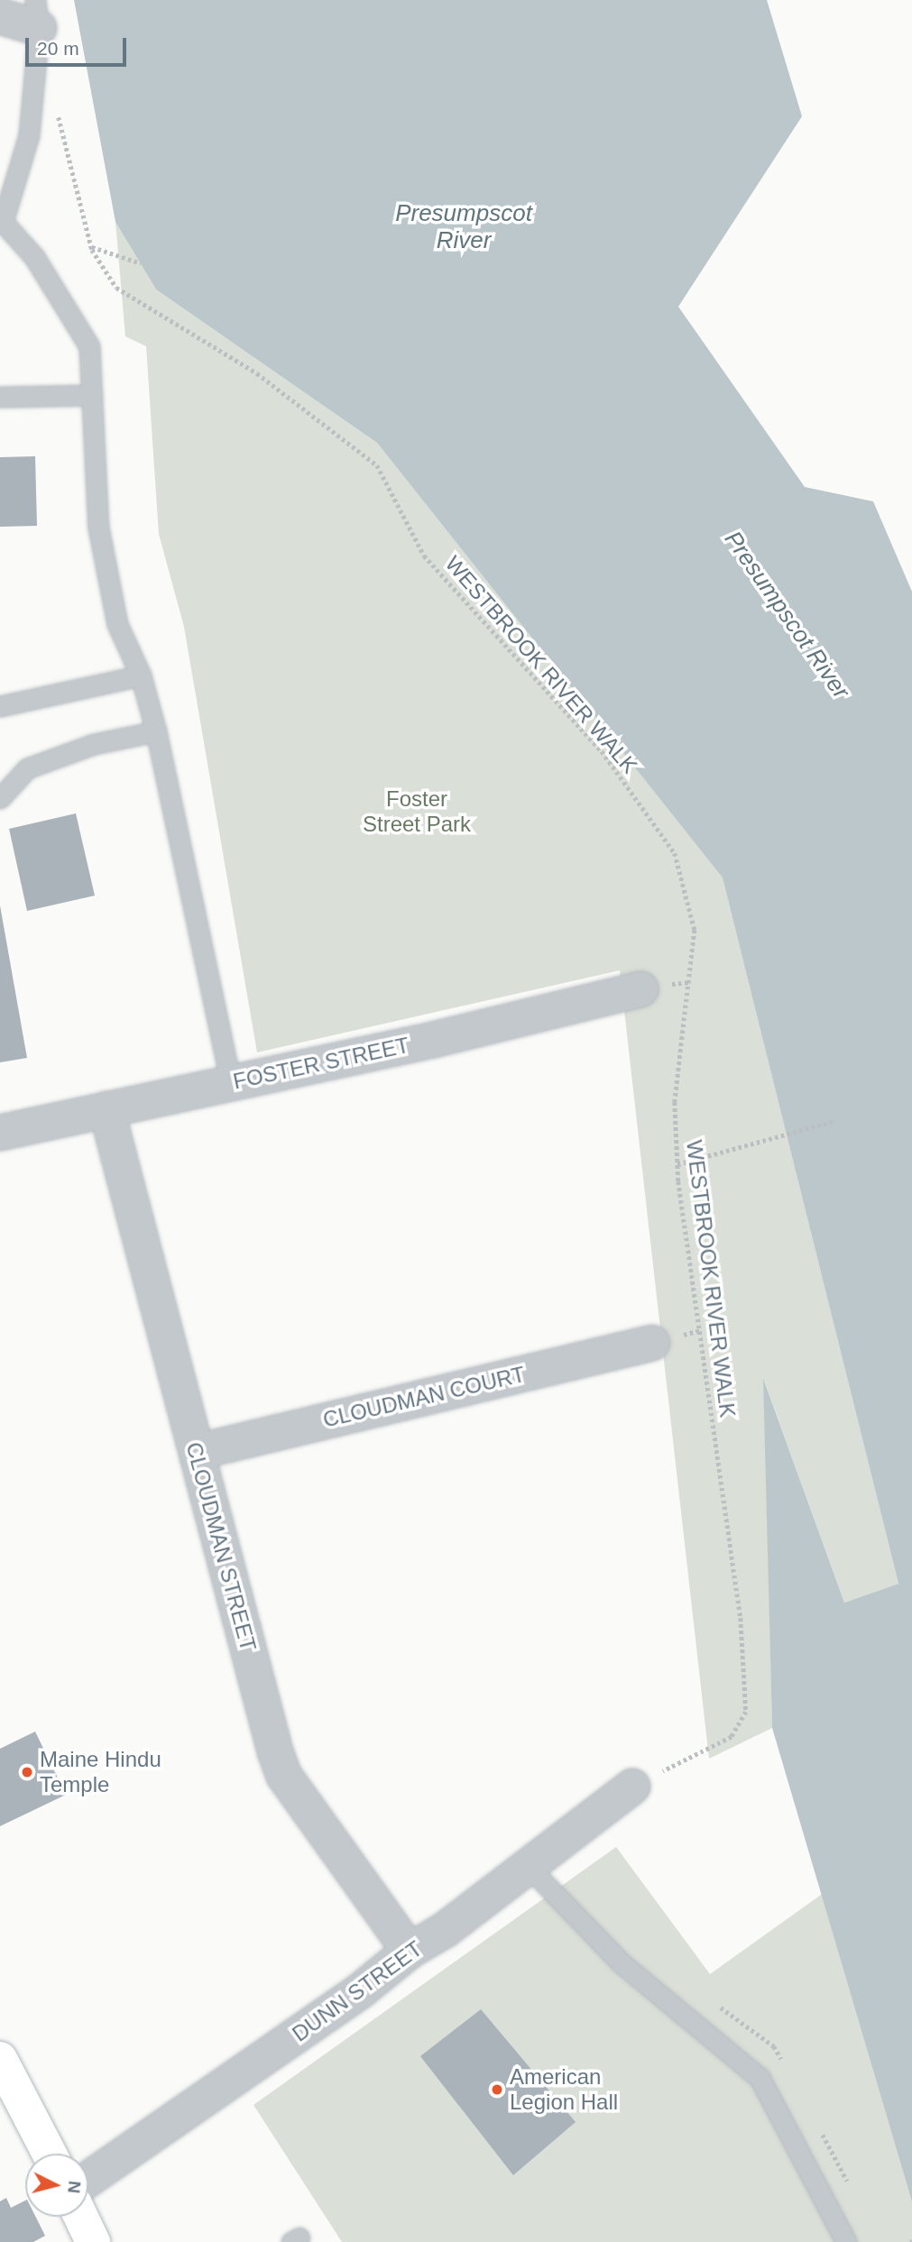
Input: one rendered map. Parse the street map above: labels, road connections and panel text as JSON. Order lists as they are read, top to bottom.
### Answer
{
  "streets": {
    "street": [
      "FOSTER STREET",
      "CLOUDMAN COURT",
      "CLOUDMAN STREET",
      "DUNN STREET"
    ],
    "path": ["WESTBROOK RIVER WALK"]
  },
  "crossings": [
    ["WESTBROOK RIVER WALK", "DUNN STREET"],
    ["FOSTER STREET", "CLOUDMAN STREET"],
    ["CLOUDMAN COURT", "CLOUDMAN STREET"],
    ["CLOUDMAN STREET", "DUNN STREET"]
  ],
  "water": ["Presumpscot River"],
  "parks": ["Foster Street Park"],
  "places": ["Maine Hindu Temple", "American Legion Hall"],
  "scale_bar": "20 m",
  "north": "right"
}
